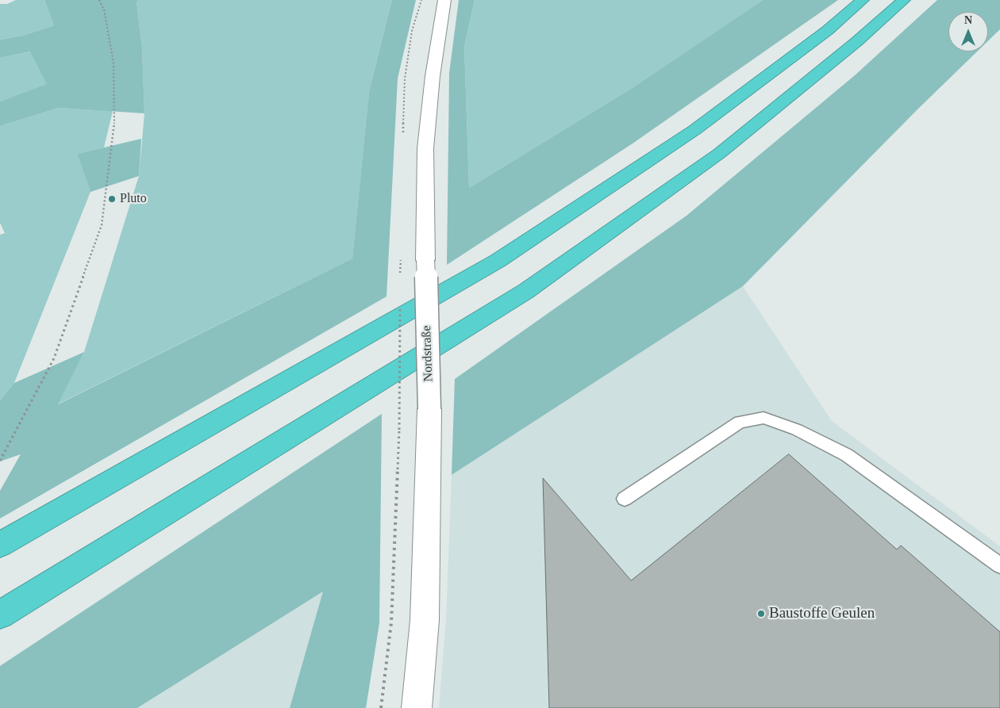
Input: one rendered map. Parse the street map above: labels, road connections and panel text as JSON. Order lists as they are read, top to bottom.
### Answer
{
  "streets": {
    "street": ["Nordstraße"]
  },
  "places": ["Pluto", "Baustoffe Geulen"],
  "north": "top"
}
